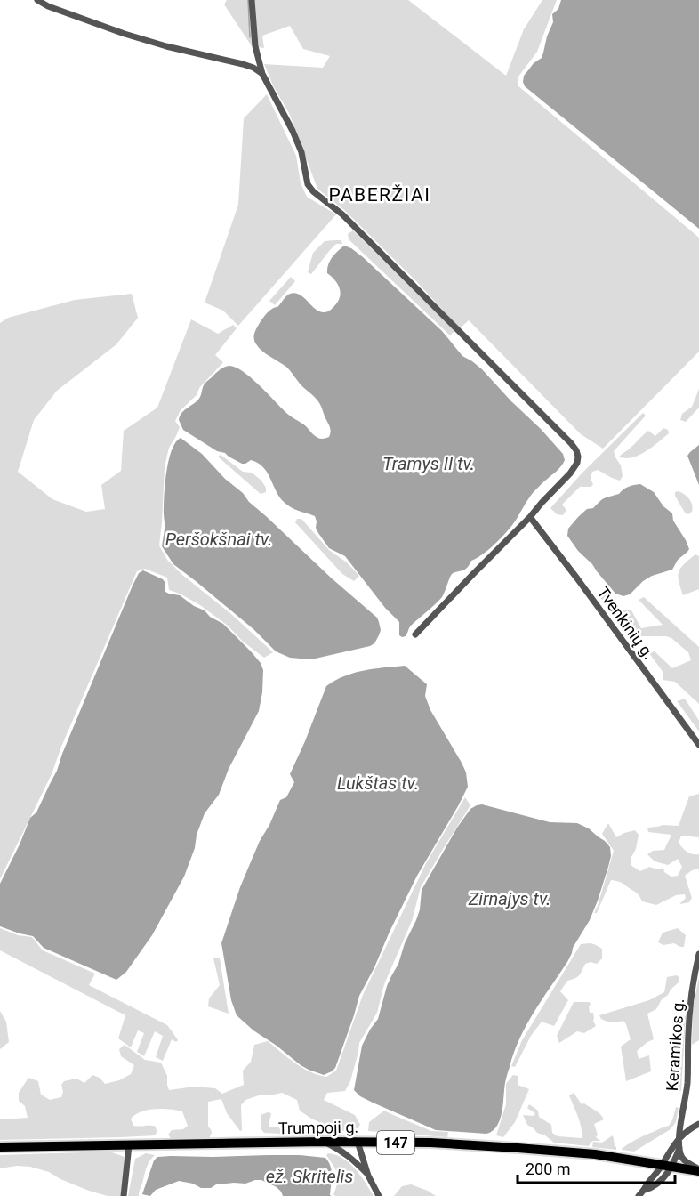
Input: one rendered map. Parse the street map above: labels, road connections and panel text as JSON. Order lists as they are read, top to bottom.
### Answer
{
  "streets": {
    "main road": ["Trumpoji g.", "147"],
    "street": ["Tvenkinių g.", "Keramikos g."]
  },
  "districts": ["PABERŽIAI"],
  "water": [
    "Tramys II tv.",
    "Peršokšnai tv.",
    "Lukštas tv.",
    "Zirnajys tv.",
    "ež. Skritelis"
  ],
  "scale_bar": "200 m"
}
